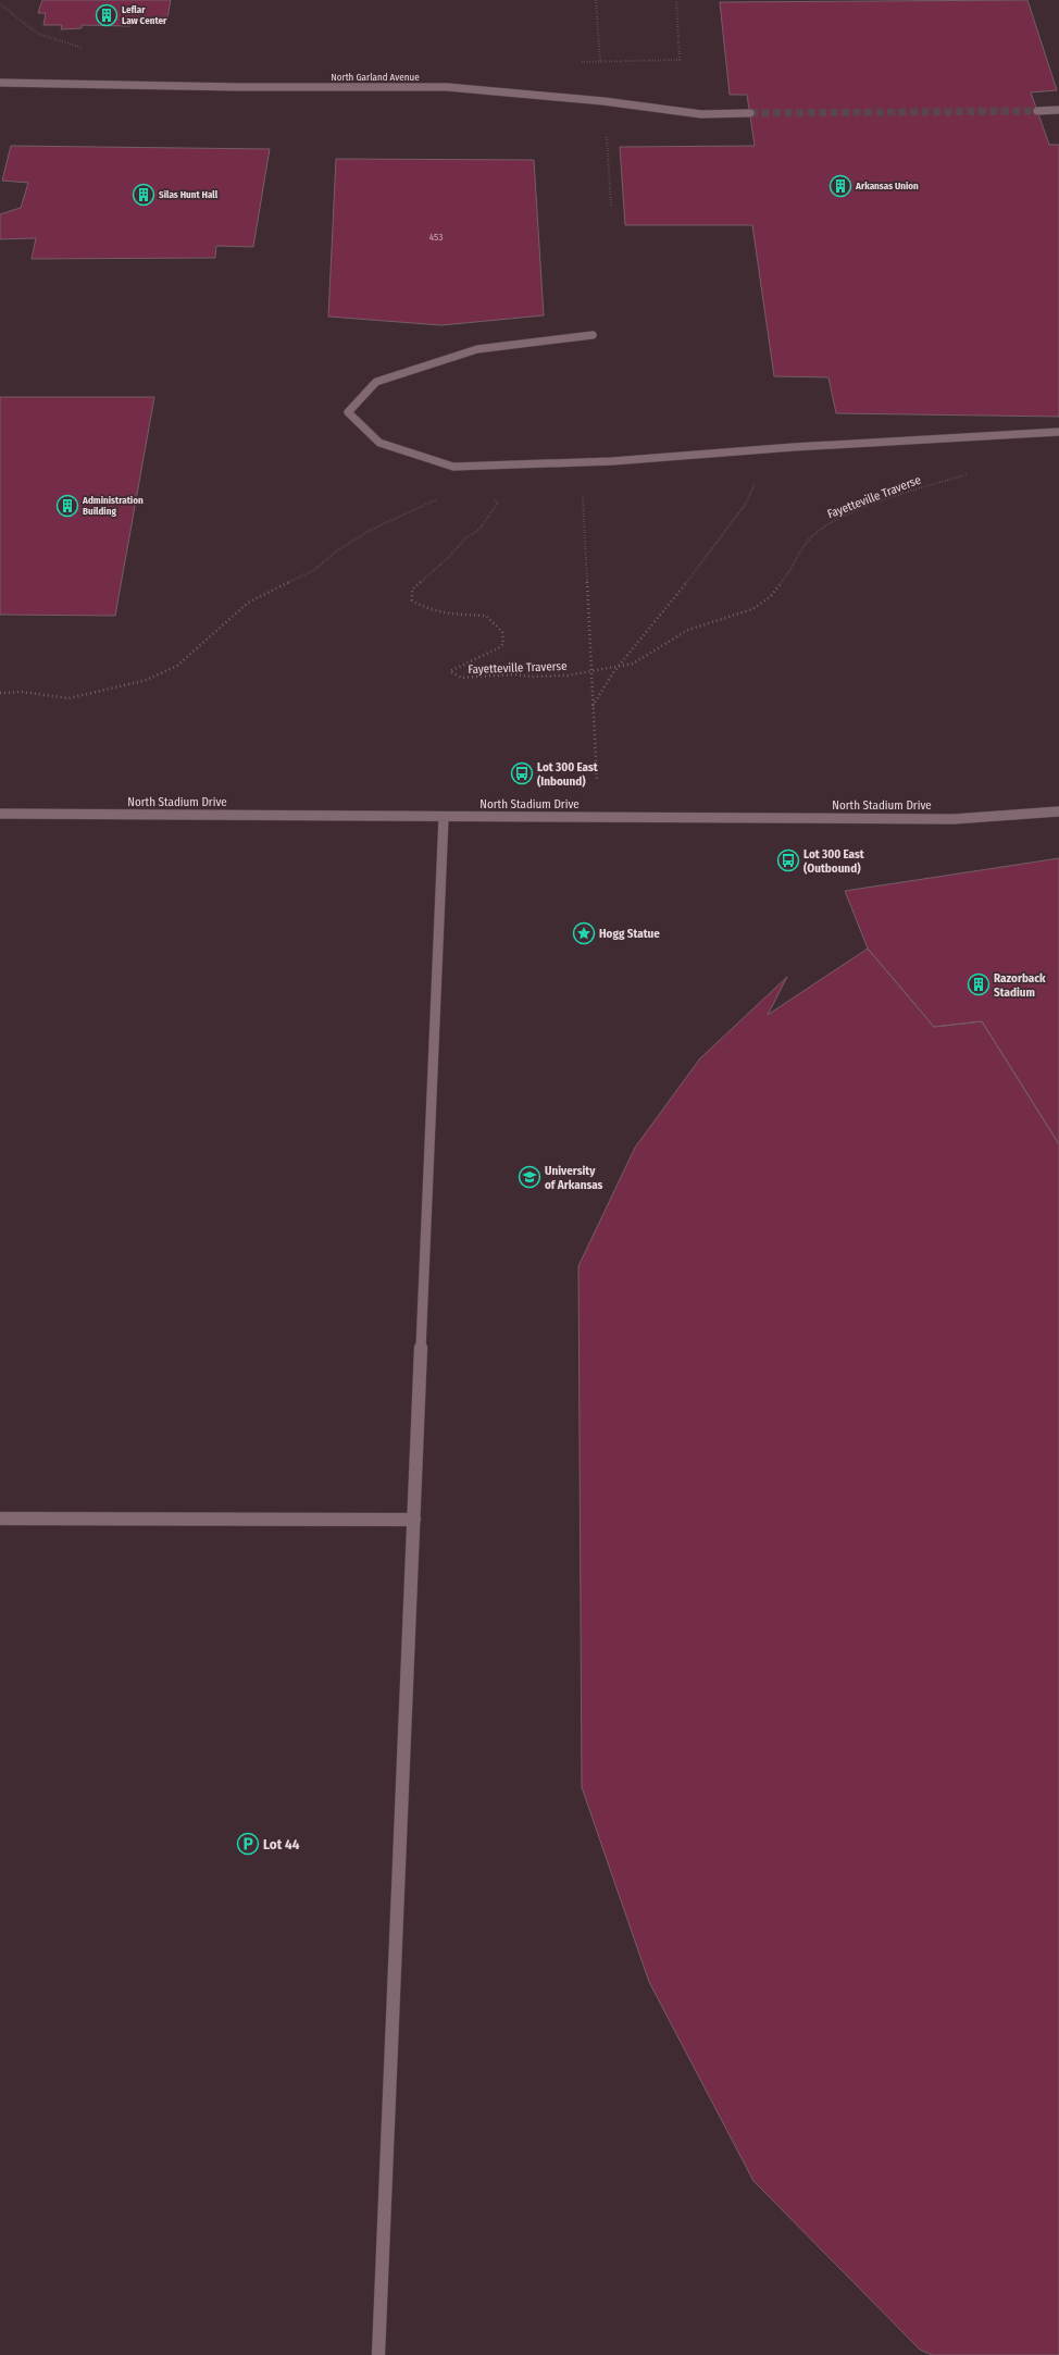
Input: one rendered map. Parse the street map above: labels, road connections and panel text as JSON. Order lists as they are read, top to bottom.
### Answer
{
  "streets": {
    "street": ["North Garland Avenue", "North Stadium Drive"],
    "path": ["Fayetteville Traverse"]
  },
  "places": {
    "building": [
      "Leflar Law Center",
      "Arkansas Union",
      "Silas Hunt Hall",
      "Administration Building",
      "Razorback Stadium"
    ],
    "bus stop": ["Lot 300 East (Inbound)", "Lot 300 East (Outbound)"],
    "place": ["Hogg Statue"],
    "school or university": ["University of Arkansas"],
    "parking": ["Lot 44"]
  },
  "house_numbers": ["453"]
}
